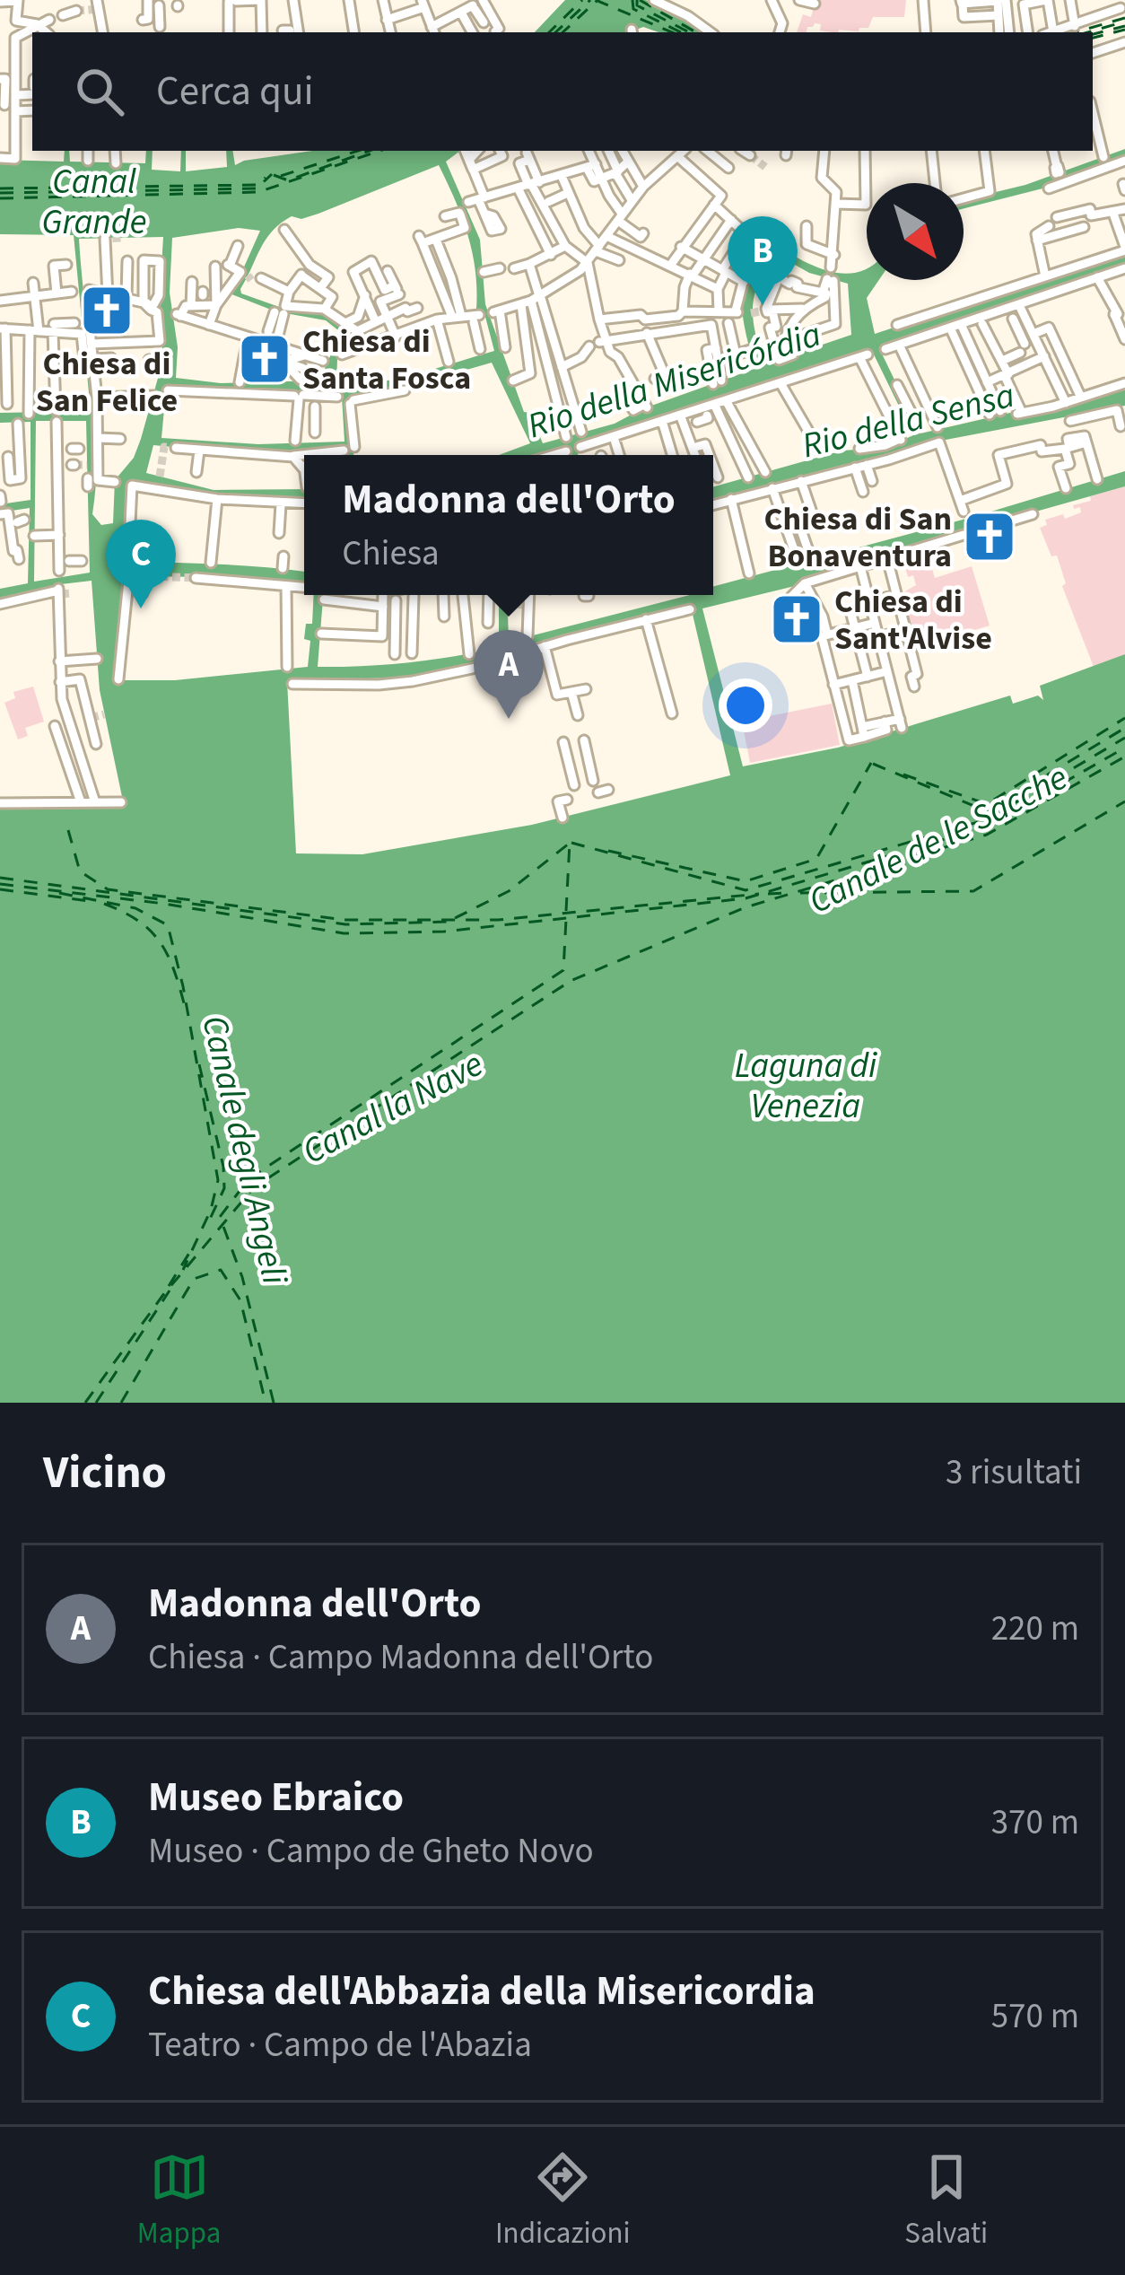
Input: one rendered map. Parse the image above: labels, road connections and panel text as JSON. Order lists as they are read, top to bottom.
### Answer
{
  "water": [
    "Canal Grande",
    "Rio della Misericórdia",
    "Rio della Sensa",
    "Canale de le Sacche",
    "Laguna di Venezia",
    "Canal la Nave",
    "Canale degli Angeli"
  ],
  "places": {
    "church": [
      "Chiesa di San Felice",
      "Chiesa di Santa Fosca",
      "Chiesa di San Bonaventura",
      "Chiesa di Sant'Alvise"
    ]
  },
  "north": "bottom right",
  "page": {
    "search": "Cerca qui",
    "pins": ["B", "C", "A"],
    "popup": ["Madonna dell'Orto", "Chiesa"],
    "heading": ["Vicino", "3 risultati"],
    "list": [
      {
        "mark": "A",
        "name": "Madonna dell'Orto",
        "note": "Chiesa · Campo Madonna dell'Orto",
        "value": "220 m"
      },
      {
        "mark": "B",
        "name": "Museo Ebraico",
        "note": "Museo · Campo de Gheto Novo",
        "value": "370 m"
      },
      {
        "mark": "C",
        "name": "Chiesa dell'Abbazia della Misericordia",
        "note": "Teatro · Campo de l'Abazia",
        "value": "570 m"
      }
    ],
    "nav": ["Mappa", "Indicazioni", "Salvati"]
  }
}
